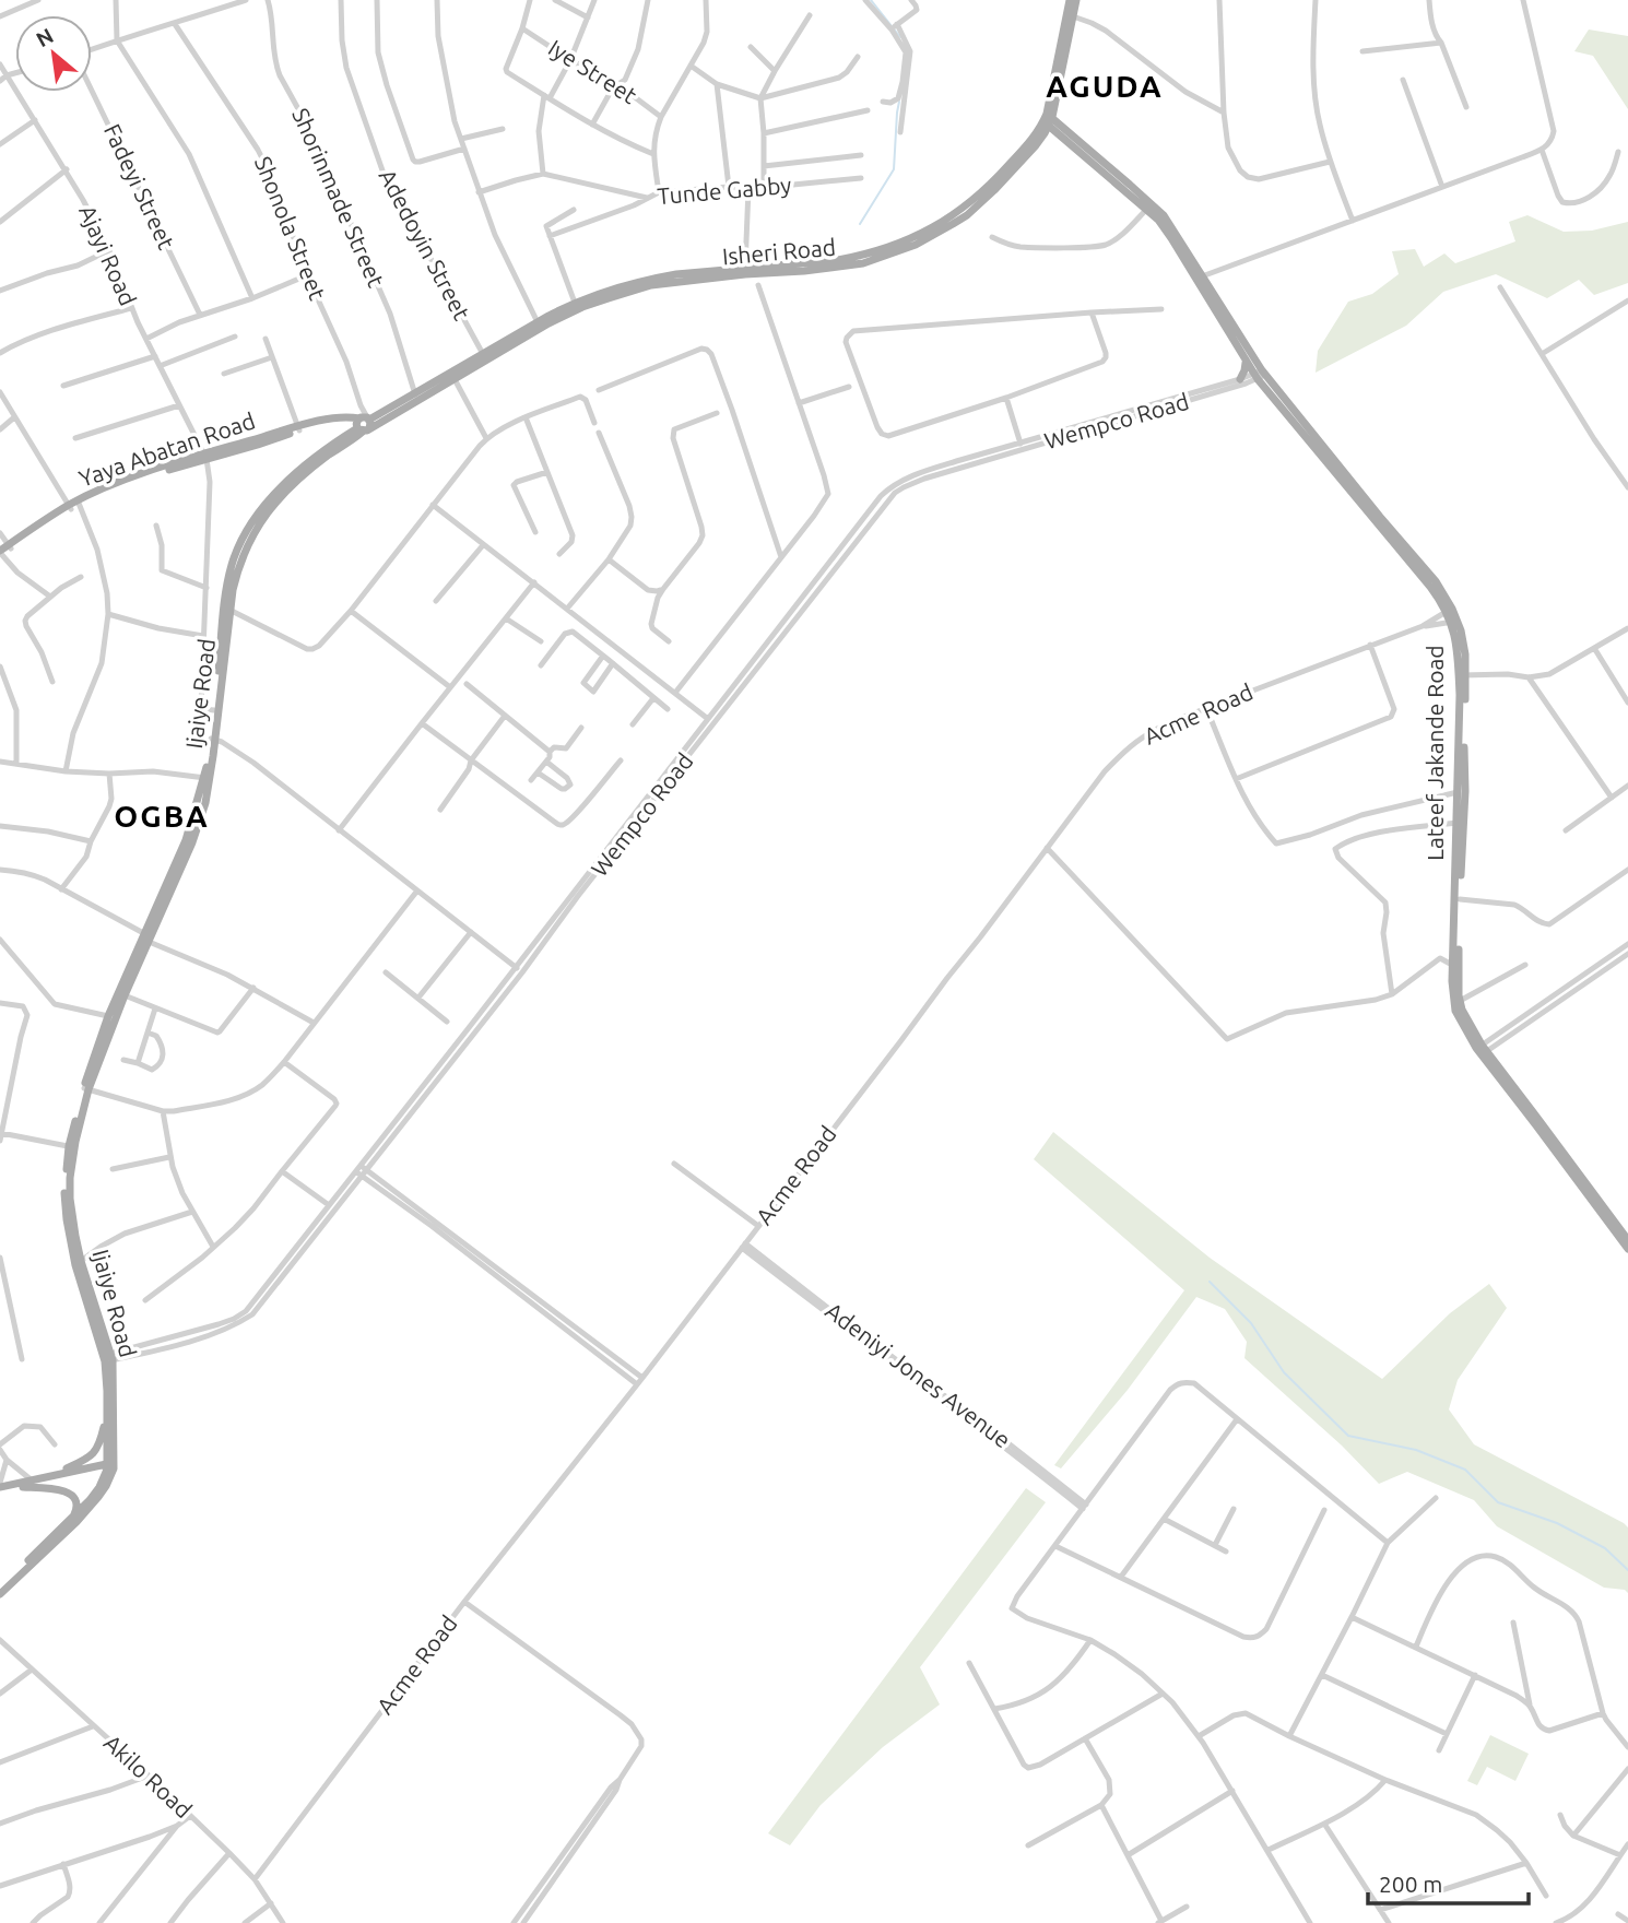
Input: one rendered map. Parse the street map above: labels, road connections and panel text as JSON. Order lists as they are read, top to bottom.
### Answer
{
  "streets": {
    "main road": [
      "Isheri Road",
      "Yaya Abatan Road",
      "Ijaiye Road",
      "Lateef Jakande Road"
    ],
    "street": [
      "Iye Street",
      "Fadeyi Street",
      "Tunde Gabby",
      "Shorinmade Street",
      "Shonola Street",
      "Adedoyin Street",
      "Ajayi Road",
      "Wempco Road",
      "Acme Road",
      "Adeniyi Jones Avenue",
      "Akilo Road"
    ]
  },
  "crossings": [
    ["Shorinmade Street", "Isheri Road"],
    ["Shonola Street", "Isheri Road"],
    ["Shonola Street", "Yaya Abatan Road"],
    ["Adedoyin Street", "Isheri Road"],
    ["Isheri Road", "Yaya Abatan Road"],
    ["Isheri Road", "Ijaiye Road"],
    ["Isheri Road", "Lateef Jakande Road"],
    ["Ajayi Road", "Yaya Abatan Road"],
    ["Wempco Road", "Ijaiye Road"],
    ["Wempco Road", "Lateef Jakande Road"],
    ["Acme Road", "Lateef Jakande Road"],
    ["Acme Road", "Adeniyi Jones Avenue"],
    ["Acme Road", "Akilo Road"]
  ],
  "districts": ["AGUDA", "OGBA"],
  "scale_bar": "200 m",
  "north": "top left"
}
